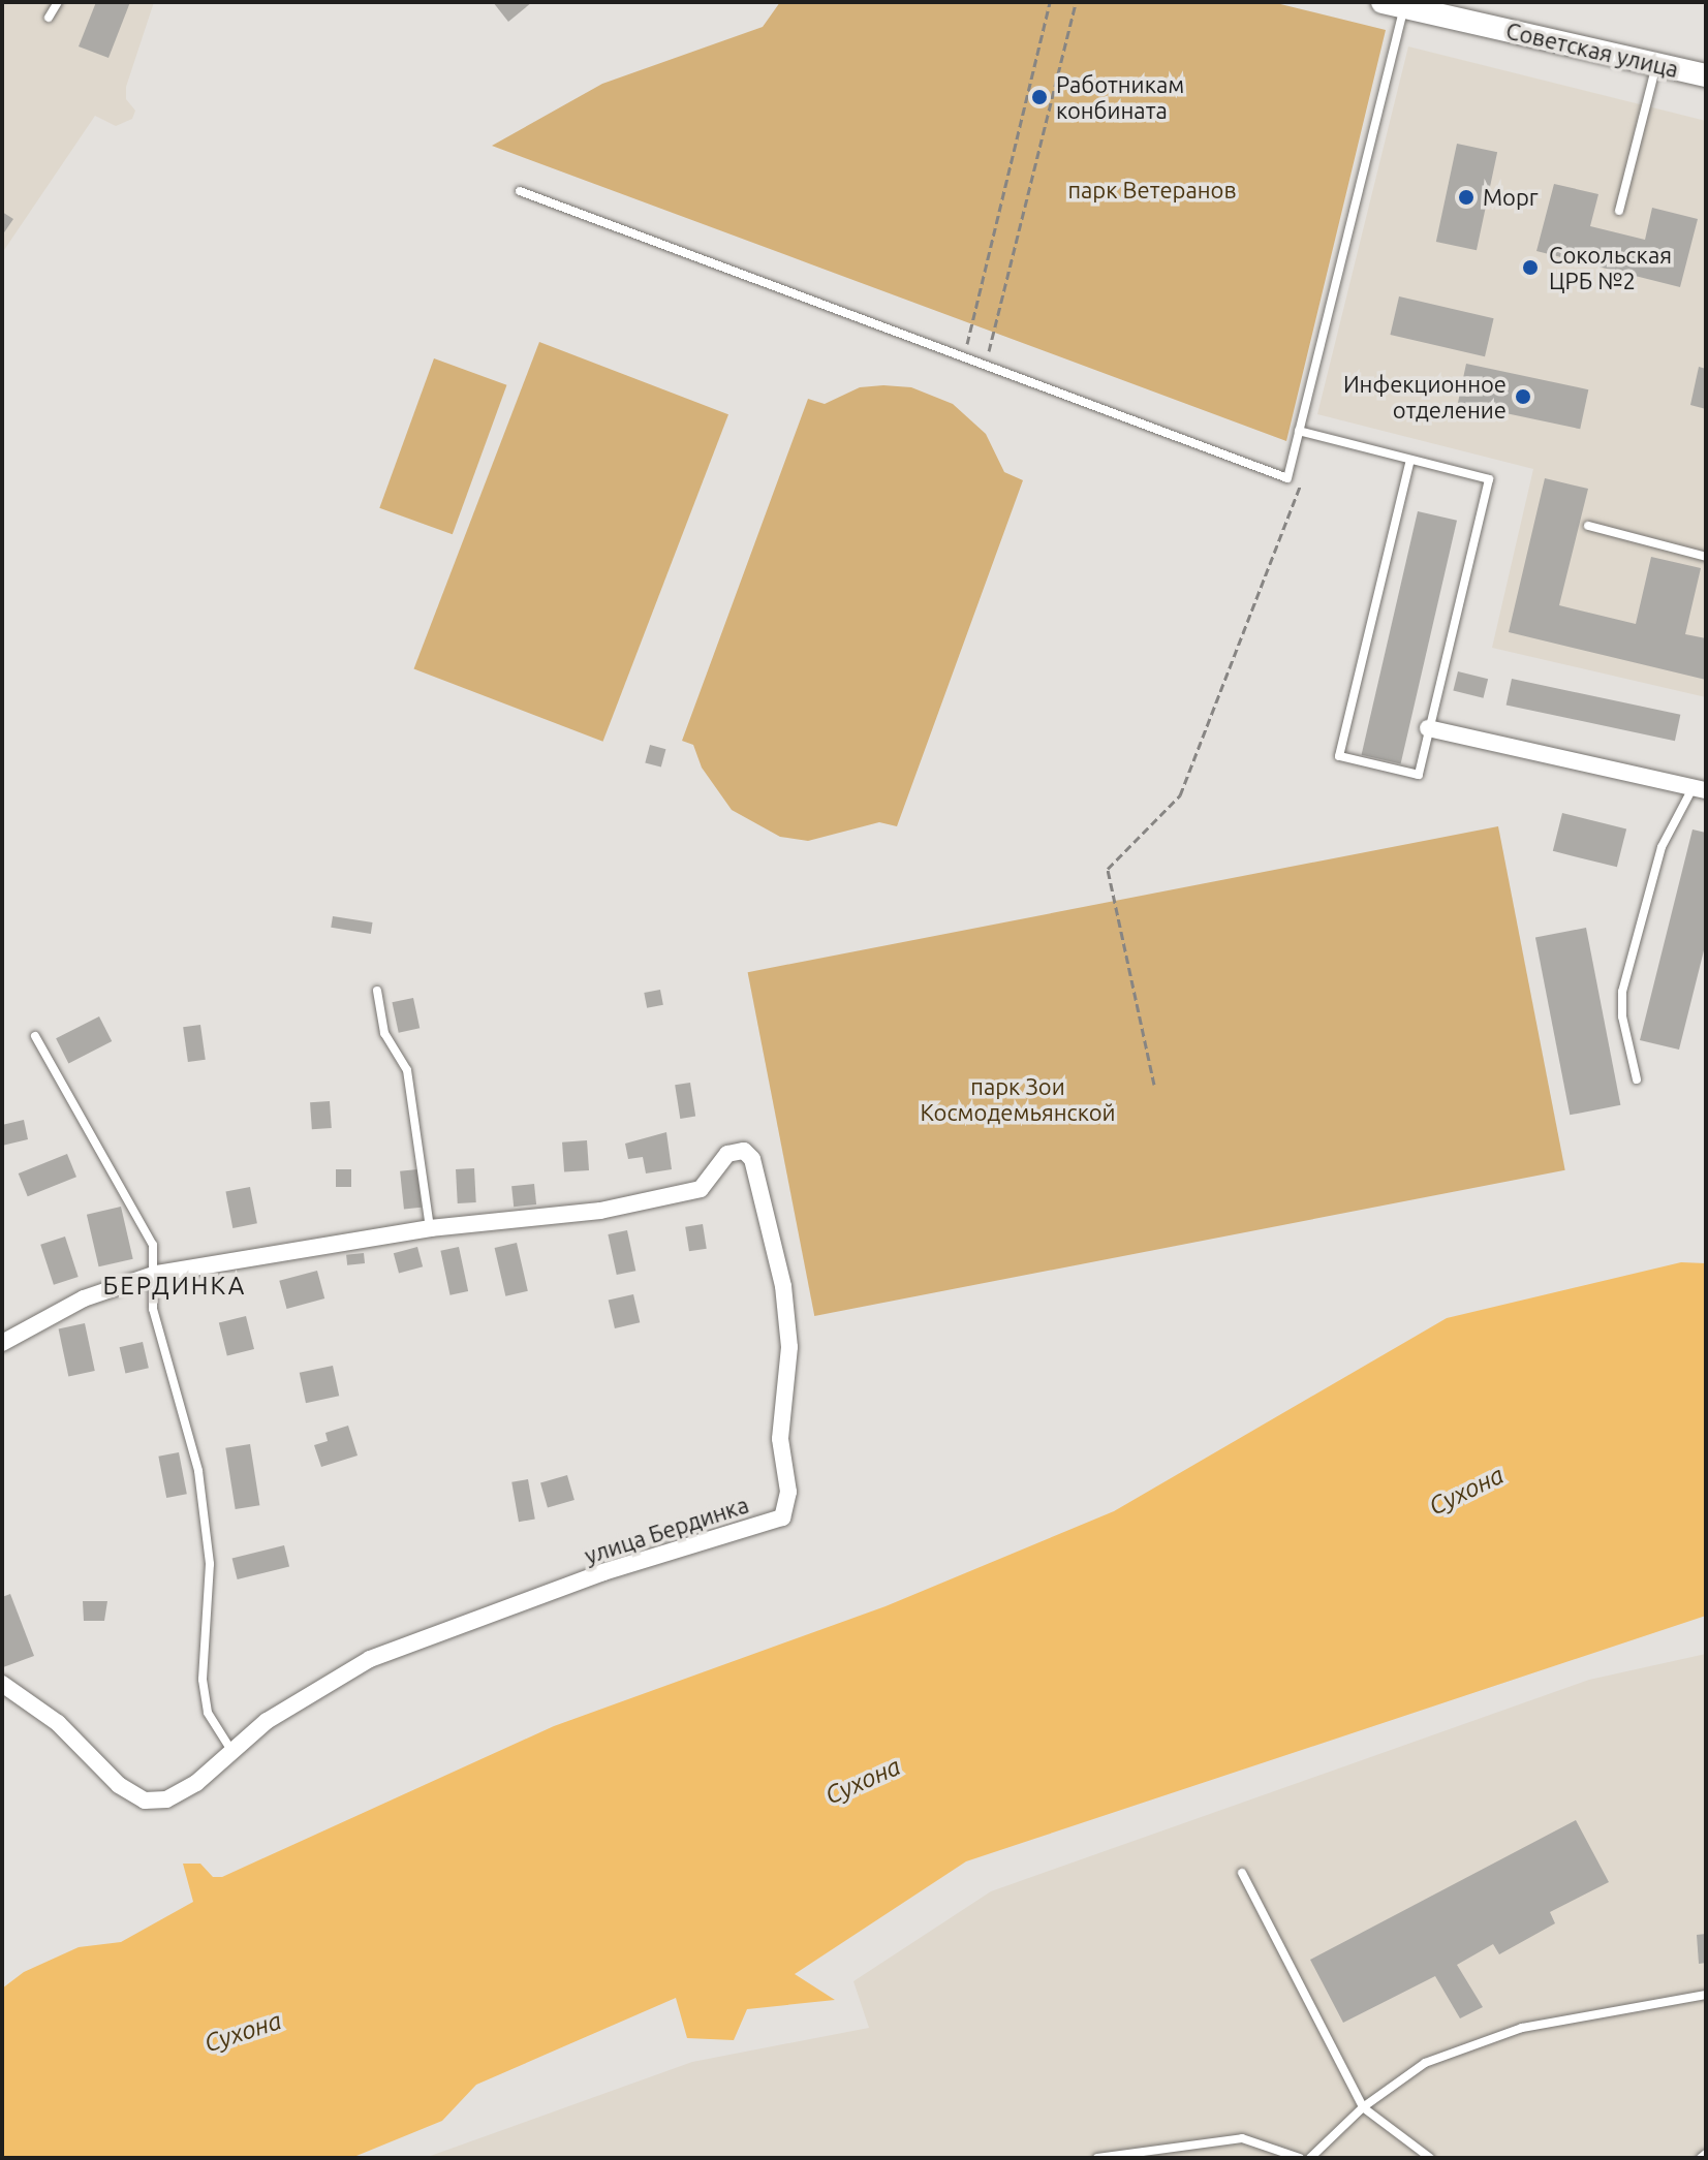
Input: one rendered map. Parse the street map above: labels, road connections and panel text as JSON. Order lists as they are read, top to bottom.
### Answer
{
  "streets": {
    "main road": ["Советская улица"],
    "street": ["улица Бердинка"]
  },
  "districts": ["БЕРДИНКА"],
  "water": ["Сухона"],
  "parks": ["парк Ветеранов", "парк Зои Космодемьянской"],
  "places": [
    "Работникам конбината",
    "Морг",
    "Сокольская ЦРБ №2",
    "Инфекционное отделение"
  ]
}
